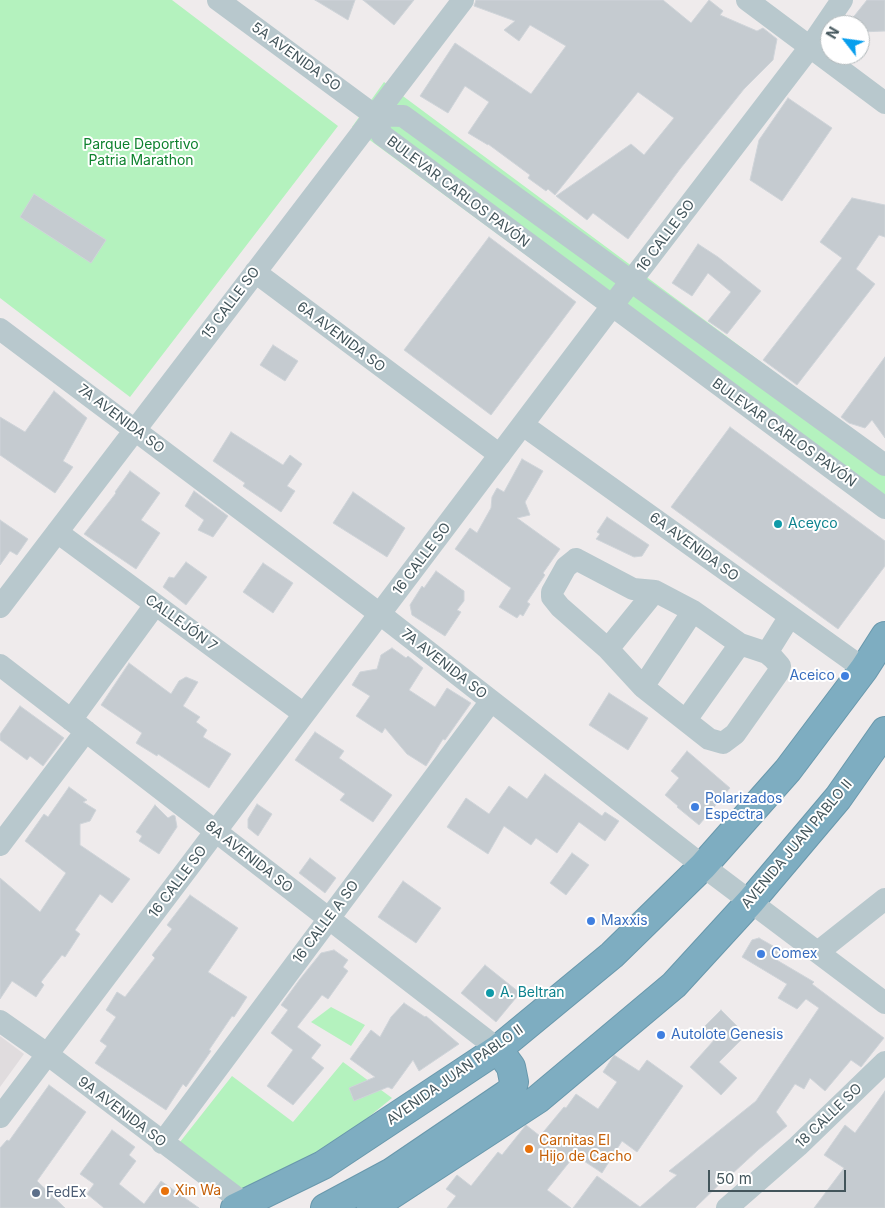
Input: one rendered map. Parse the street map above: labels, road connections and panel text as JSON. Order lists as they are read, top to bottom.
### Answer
{
  "streets": {
    "highway": ["AVENIDA JUAN PABLO II"],
    "street": [
      "5A AVENIDA SO",
      "BULEVAR CARLOS PAVÓN",
      "16 CALLE SO",
      "15 CALLE SO",
      "6A AVENIDA SO",
      "7A AVENIDA SO",
      "CALLEJÓN 7",
      "8A AVENIDA SO",
      "16 CALLE A SO",
      "9A AVENIDA SO",
      "18 CALLE SO"
    ]
  },
  "crossings": [
    ["5A AVENIDA SO", "BULEVAR CARLOS PAVÓN"],
    ["5A AVENIDA SO", "15 CALLE SO"],
    ["BULEVAR CARLOS PAVÓN", "16 CALLE SO"],
    ["BULEVAR CARLOS PAVÓN", "15 CALLE SO"],
    ["16 CALLE SO", "6A AVENIDA SO"],
    ["16 CALLE SO", "7A AVENIDA SO"],
    ["16 CALLE SO", "CALLEJÓN 7"],
    ["16 CALLE SO", "8A AVENIDA SO"],
    ["16 CALLE SO", "9A AVENIDA SO"],
    ["15 CALLE SO", "6A AVENIDA SO"],
    ["15 CALLE SO", "7A AVENIDA SO"],
    ["15 CALLE SO", "CALLEJÓN 7"],
    ["6A AVENIDA SO", "AVENIDA JUAN PABLO II"],
    ["7A AVENIDA SO", "AVENIDA JUAN PABLO II"],
    ["7A AVENIDA SO", "16 CALLE A SO"],
    ["AVENIDA JUAN PABLO II", "8A AVENIDA SO"],
    ["AVENIDA JUAN PABLO II", "9A AVENIDA SO"],
    ["8A AVENIDA SO", "16 CALLE A SO"],
    ["16 CALLE A SO", "9A AVENIDA SO"]
  ],
  "parks": ["Parque Deportivo Patria Marathon"],
  "places": [
    "Aceyco",
    "Aceico",
    "Polarizados Espectra",
    "Maxxis",
    "Comex",
    "A. Beltran",
    "Autolote Genesis",
    "Carnitas El Hijo de Cacho",
    "Xin Wa",
    "FedEx"
  ],
  "scale_bar": "50 m",
  "north": "top left"
}
